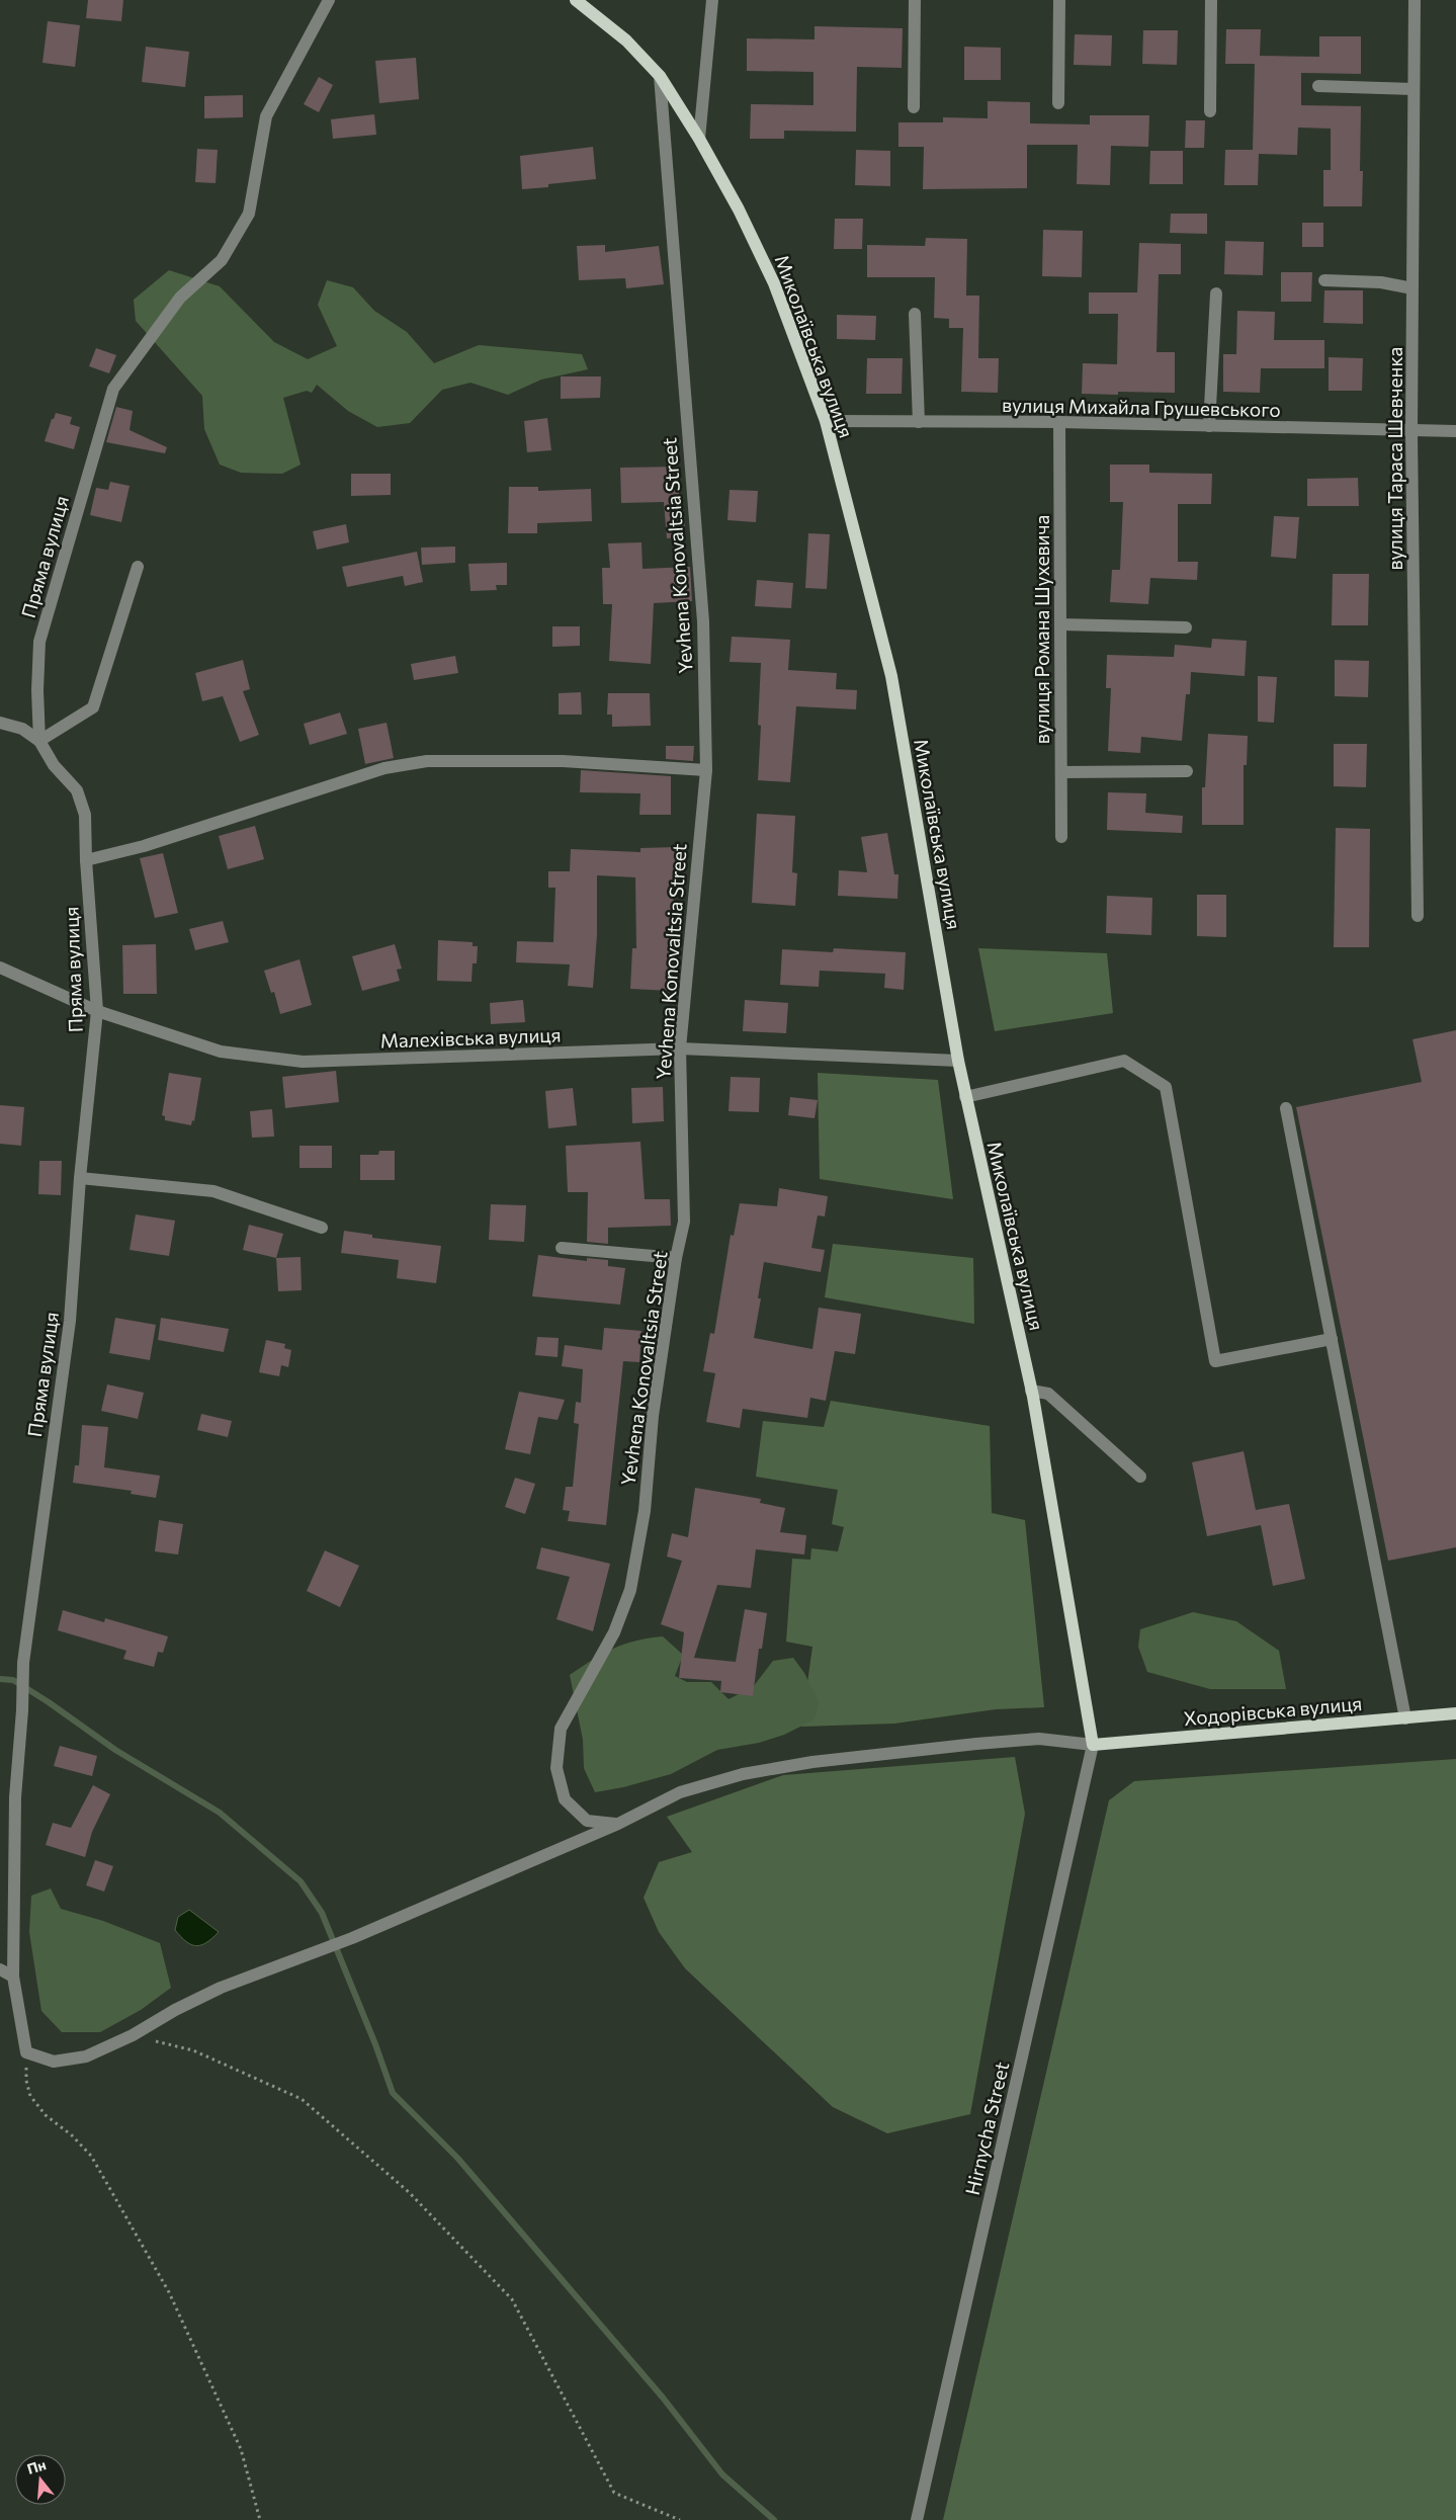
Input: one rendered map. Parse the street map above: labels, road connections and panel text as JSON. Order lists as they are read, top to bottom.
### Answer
{
  "streets": {
    "main road": ["Миколаївська вулиця", "Ходорівська вулиця"],
    "street": [
      "вулиця Михайла Грушевського",
      "вулиця Тараса Шевченка",
      "Yevhena Konovaltsia Street",
      "Пряма вулиця",
      "вулиця Романа Шухевича",
      "Малехівська вулиця",
      "Hirnycha Street"
    ]
  },
  "crossings": [
    ["Миколаївська вулиця", "вулиця Михайла Грушевського"],
    ["Миколаївська вулиця", "Yevhena Konovaltsia Street"],
    ["Миколаївська вулиця", "Малехівська вулиця"],
    ["Миколаївська вулиця", "Ходорівська вулиця"],
    ["Миколаївська вулиця", "Hirnycha Street"],
    ["вулиця Михайла Грушевського", "вулиця Тараса Шевченка"],
    ["вулиця Михайла Грушевського", "вулиця Романа Шухевича"],
    ["Yevhena Konovaltsia Street", "Малехівська вулиця"],
    ["Пряма вулиця", "Малехівська вулиця"],
    ["Ходорівська вулиця", "Hirnycha Street"]
  ],
  "north": "top"
}
